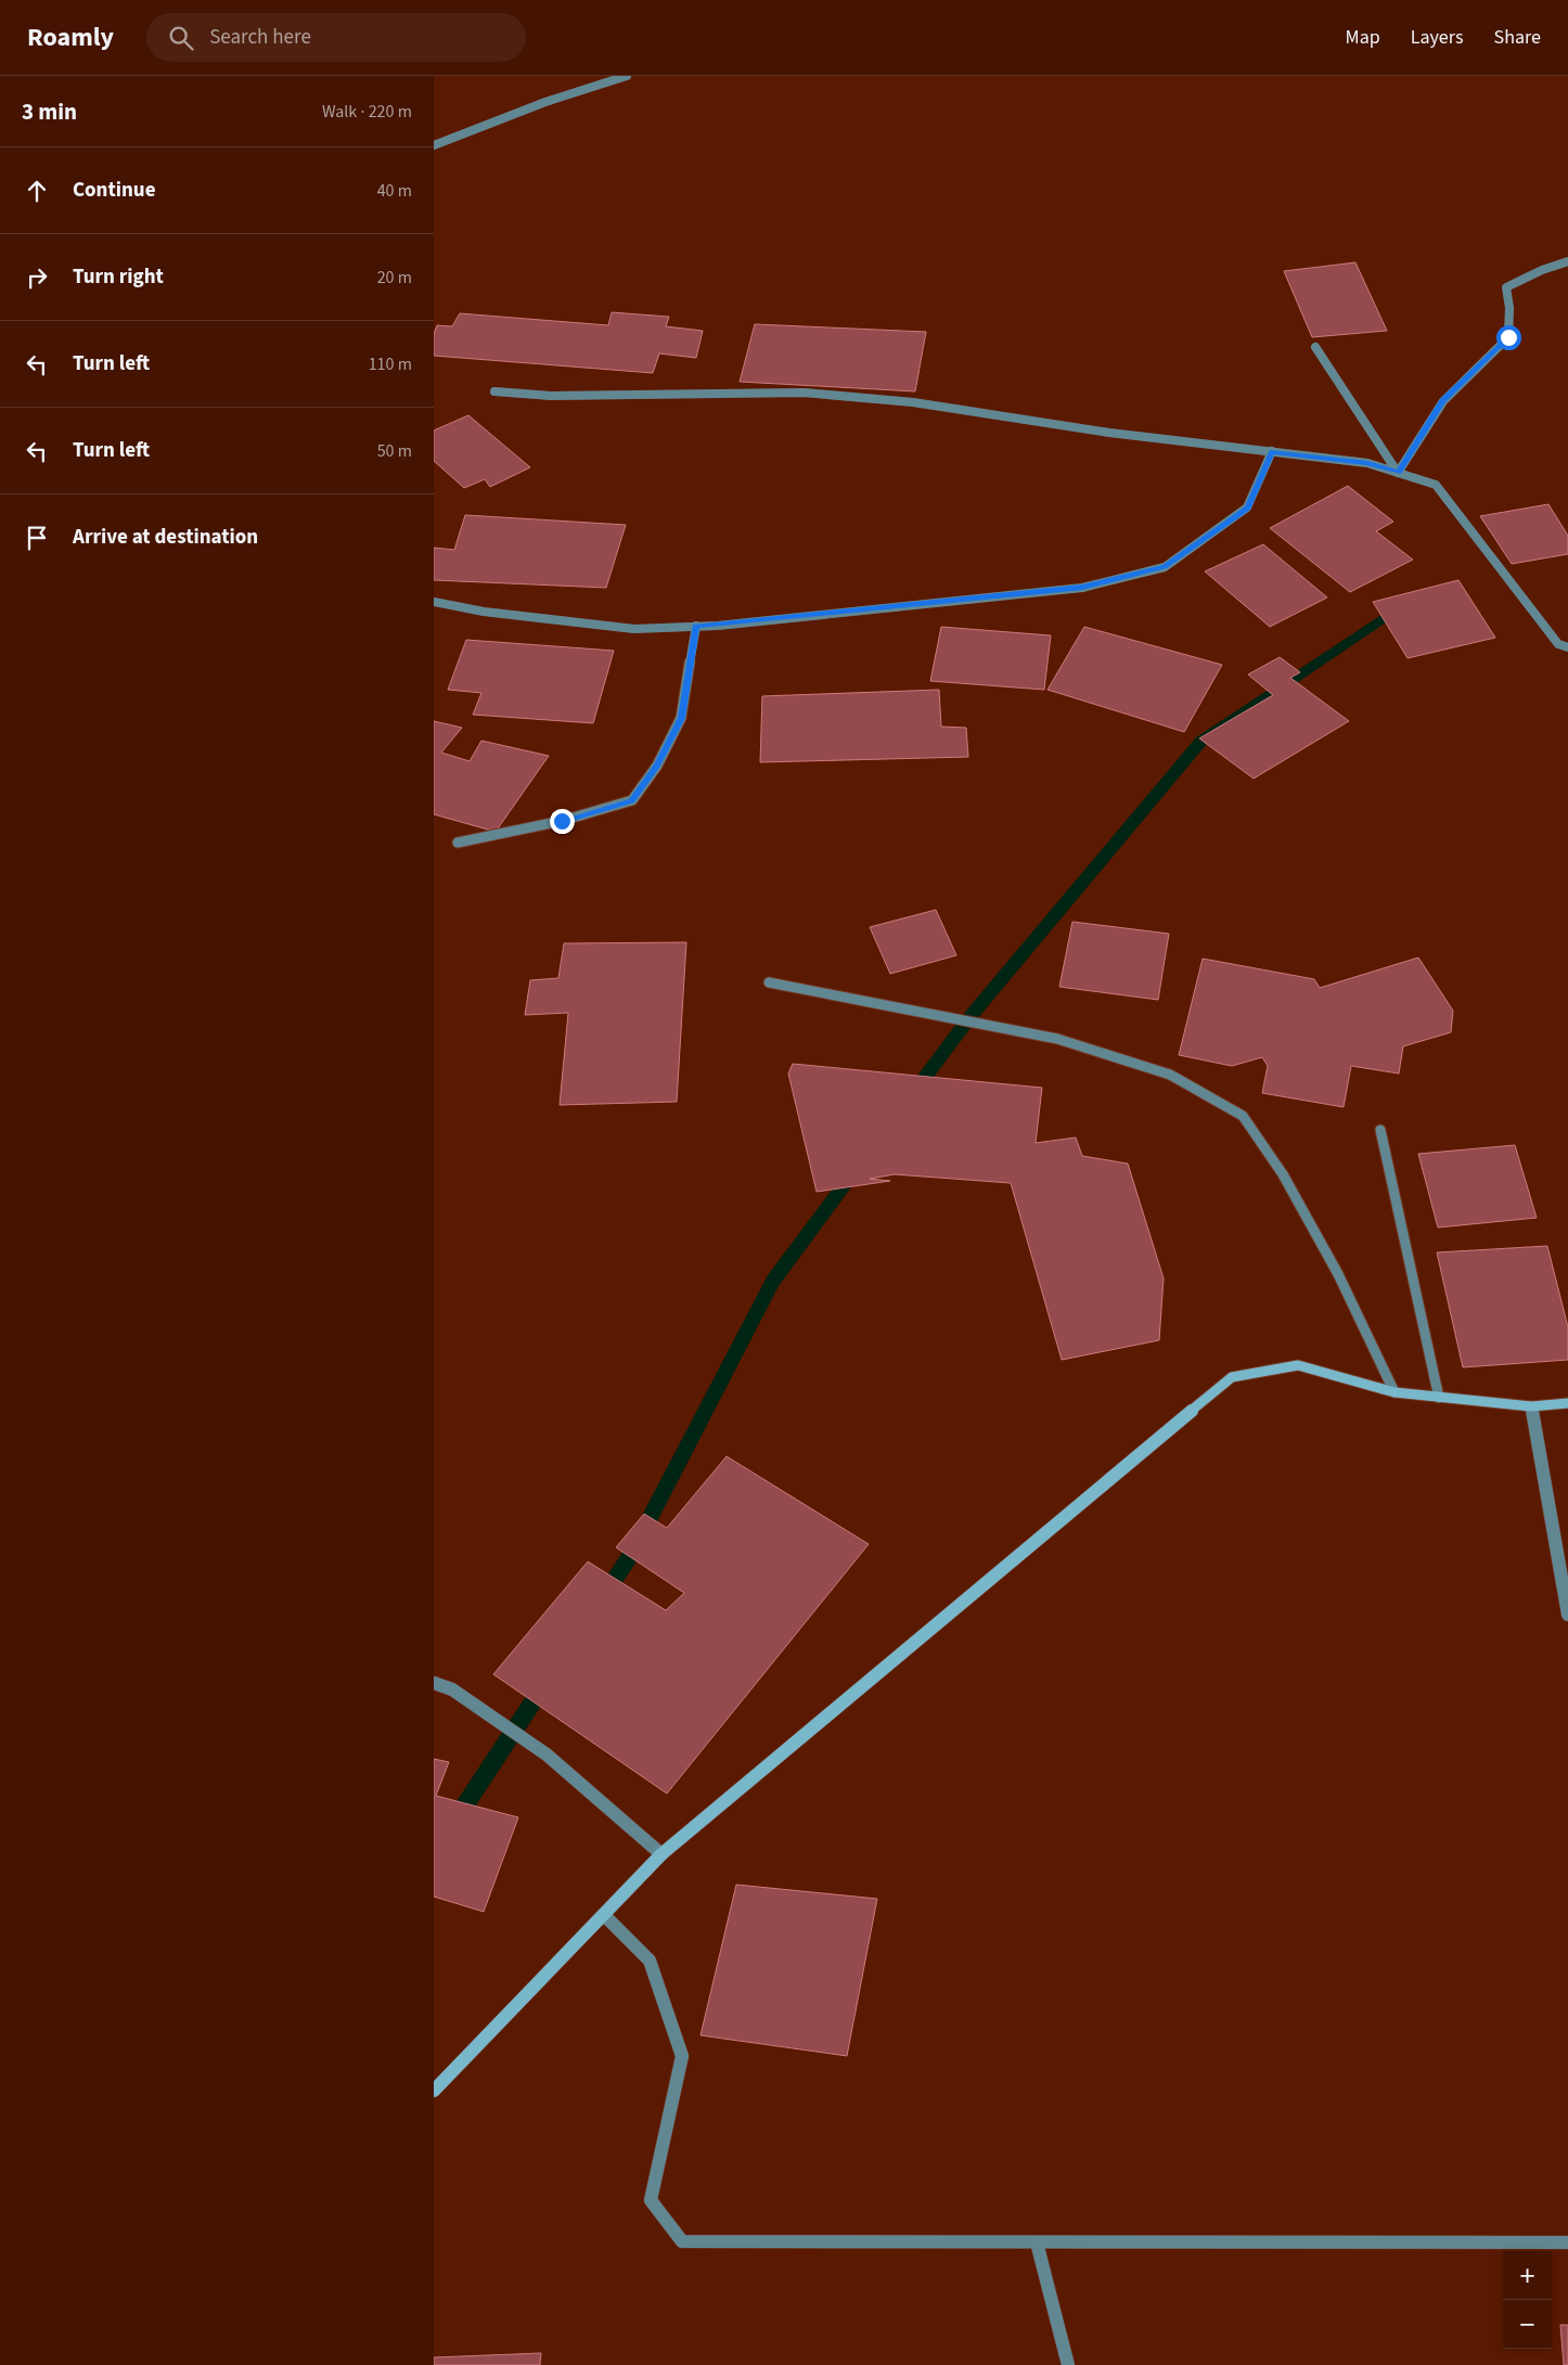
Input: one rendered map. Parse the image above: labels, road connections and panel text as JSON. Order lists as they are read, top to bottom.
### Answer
{
  "page": {
    "header": "Roamly",
    "search": "Search here",
    "nav": ["Map", "Layers", "Share"],
    "heading": ["3 min", "Walk · 220 m"],
    "list": [
      ["Continue", "40 m"],
      ["Turn right", "20 m"],
      ["Turn left", "110 m"],
      ["Turn left", "50 m"],
      "Arrive at destination"
    ],
    "map_buttons": ["+", "−"]
  }
}
